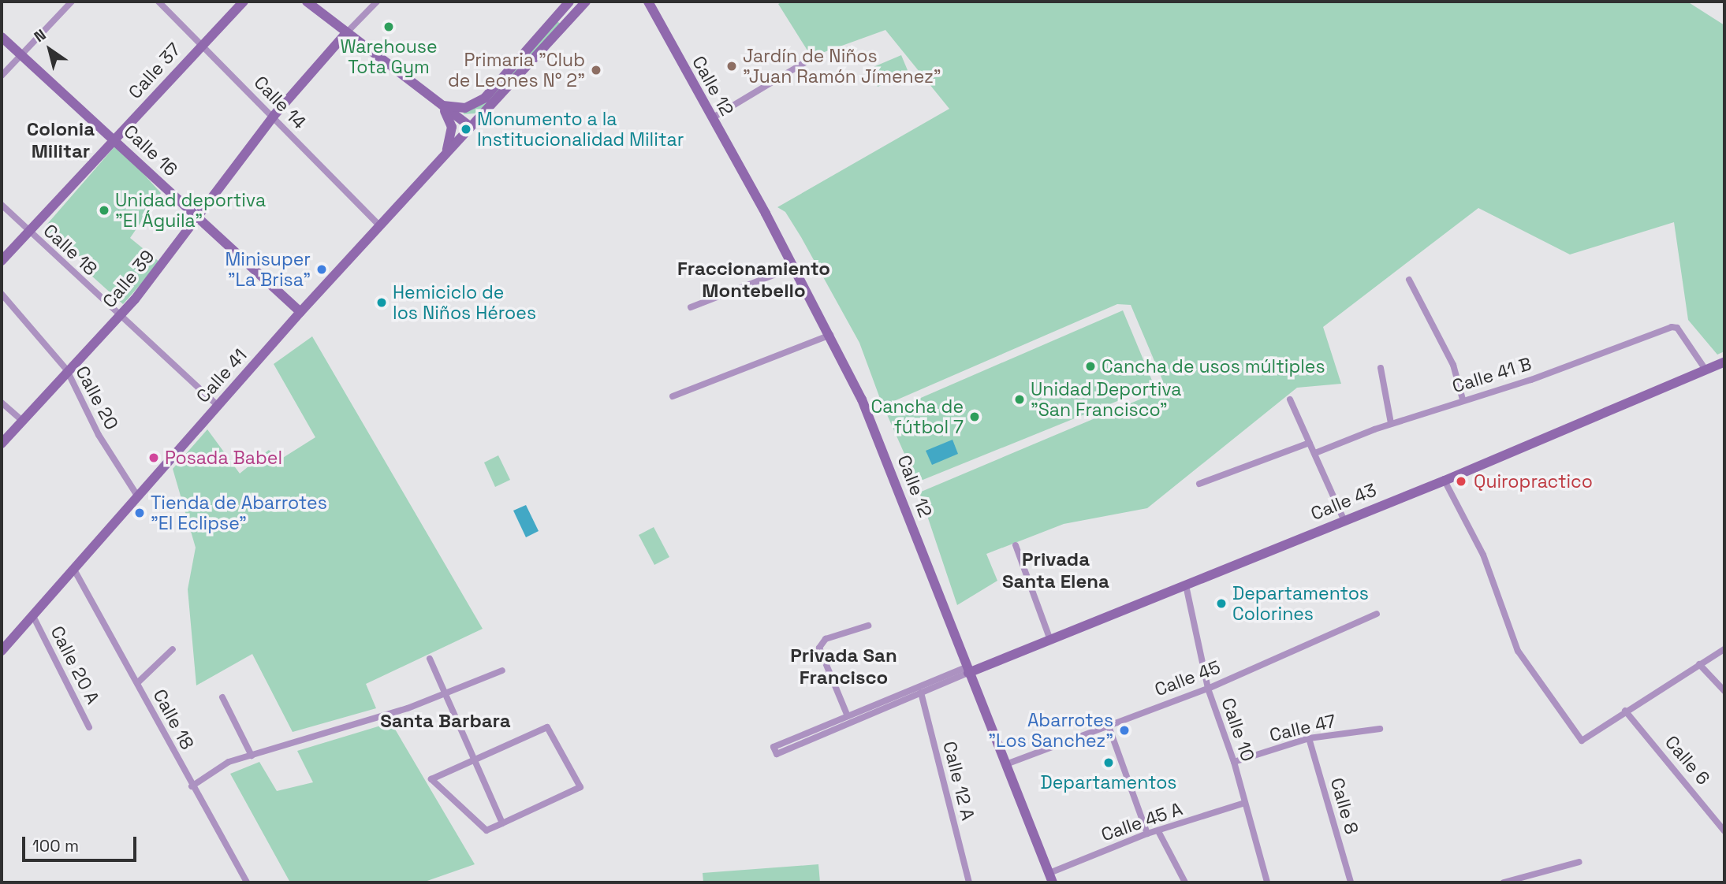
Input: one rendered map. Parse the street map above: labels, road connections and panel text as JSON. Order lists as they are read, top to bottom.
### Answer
{
  "streets": {
    "main road": [
      "Calle 37",
      "Calle 12",
      "Calle 16",
      "Calle 39",
      "Calle 41",
      "Calle 43"
    ],
    "street": [
      "Calle 14",
      "Calle 18",
      "Calle 41 B",
      "Calle 20",
      "Calle 20 A",
      "Calle 45",
      "Calle 47",
      "Calle 10",
      "Calle 6",
      "Calle 12 A",
      "Calle 8",
      "Calle 45 A"
    ]
  },
  "crossings": [
    ["Calle 37", "Calle 14"],
    ["Calle 37", "Calle 16"],
    ["Calle 37", "Calle 18"],
    ["Calle 12", "Calle 43"],
    ["Calle 12", "Calle 45"],
    ["Calle 12", "Calle 45 A"],
    ["Calle 14", "Calle 39"],
    ["Calle 14", "Calle 41"],
    ["Calle 16", "Calle 39"],
    ["Calle 16", "Calle 41"],
    ["Calle 18", "Calle 39"],
    ["Calle 18", "Calle 41"],
    ["Calle 39", "Calle 20"],
    ["Calle 41 B", "Calle 43"],
    ["Calle 41", "Calle 20"],
    ["Calle 41", "Calle 20 A"],
    ["Calle 43", "Calle 10"],
    ["Calle 45", "Calle 10"],
    ["Calle 47", "Calle 10"],
    ["Calle 47", "Calle 8"],
    ["Calle 10", "Calle 45 A"]
  ],
  "districts": [
    "Colonia Militar",
    "Fraccionamiento Montebello",
    "Privada Santa Elena",
    "Privada San Francisco",
    "Santa Barbara"
  ],
  "places": [
    "Warehouse Tota Gym",
    "Jardín de Niños \"Juan Ramón Jímenez\"",
    "Primaria \"Club de Leones N° 2\"",
    "Monumento a la Institucionalidad Militar",
    "Unidad deportiva \"El Águila\"",
    "Minisuper \"La Brisa\"",
    "Hemiciclo de los Niños Héroes",
    "Cancha de usos múltiples",
    "Unidad Deportiva \"San Francisco\"",
    "Cancha de fútbol 7",
    "Posada Babel",
    "Quiropractico",
    "Tienda de Abarrotes \"El Eclipse\"",
    "Departamentos Colorines",
    "Abarrotes \"Los Sanchez\"",
    "Departamentos"
  ],
  "scale_bar": "100 m",
  "north": "top left"
}
